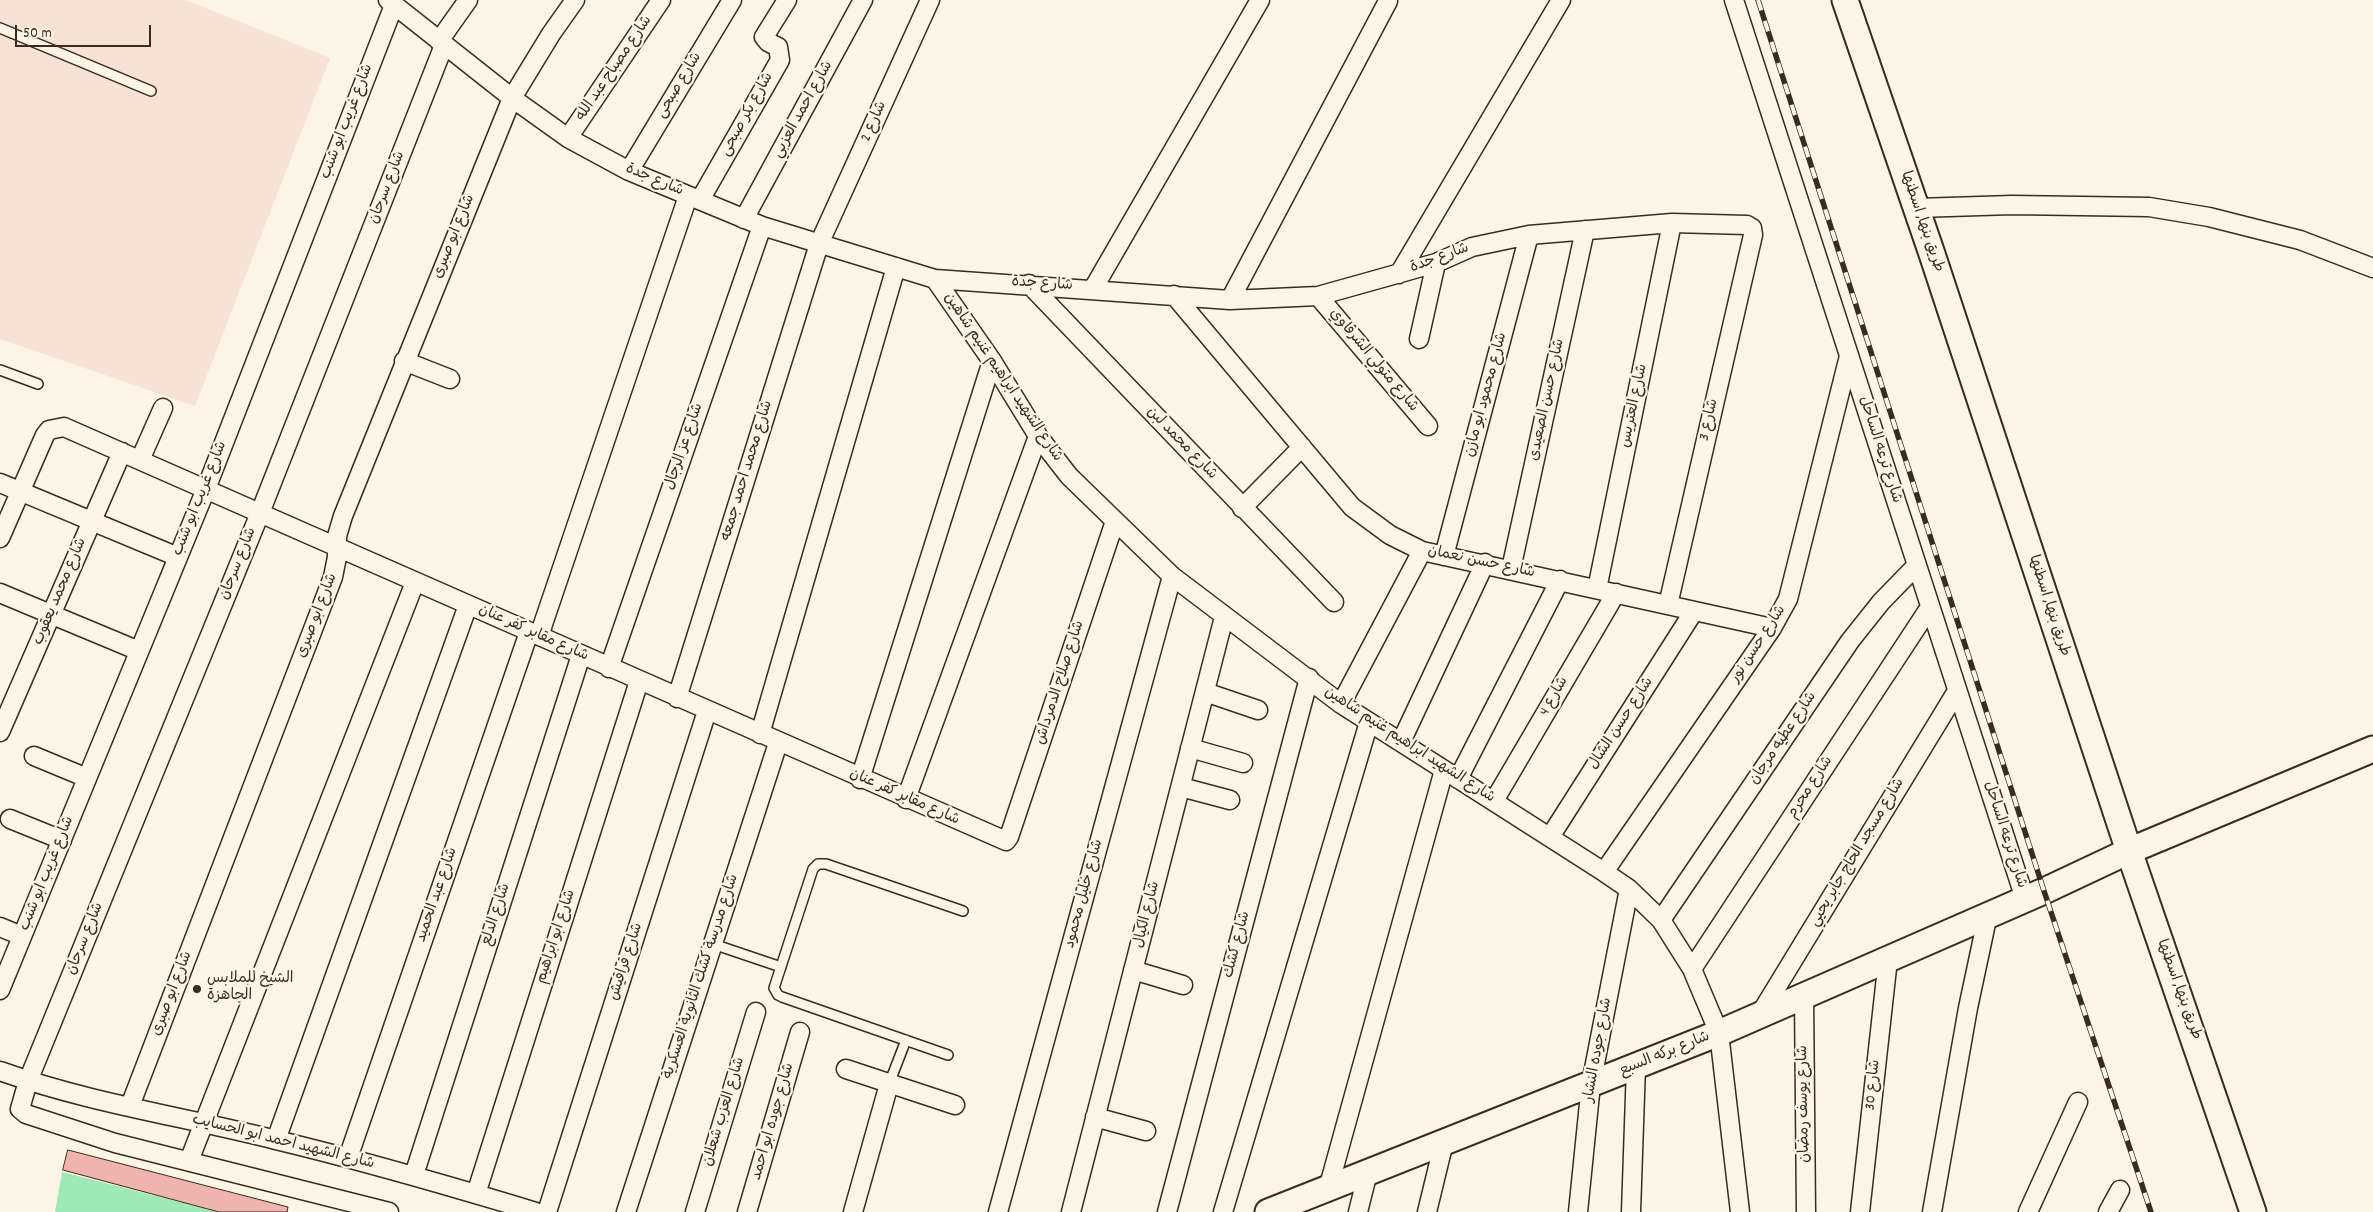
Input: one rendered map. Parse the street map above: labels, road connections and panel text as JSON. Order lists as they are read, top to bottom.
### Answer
{
  "streets": {
    "main road": ["طريق بنها, اسطنها", "شارع بركه السبع"],
    "street": [
      "شارع مصباح عبد الله",
      "شارع صبحى",
      "شارع احمد العزبي",
      "شارع بكر صبحى",
      "شارع غريب ابو شنب",
      "شارع 2",
      "شارع جدة",
      "شارع سرحان",
      "شارع ابو صبرى",
      "شارع متولي الشرقاوي",
      "شارع الشهيد ابراهيم غنيم شاهين",
      "شارع محمود ابو مازن",
      "شارع حسن الصعيدى",
      "شارع العتريس",
      "شارع 3",
      "شارع محمد لبن",
      "شارع عز الرجال",
      "شارع ترعه الساحل",
      "شارع محمد احمد جمعه",
      "شارع حسن نعمان",
      "شارع محمد يعقوب",
      "شارع مقابر كفر عنان",
      "شارع حسن نور",
      "شارع صلاح الدمرداش",
      "شارع 4",
      "شارع حسن الشال",
      "شارع عطيه مرجان",
      "شارع محرم",
      "شارع مسجد الحاج جابر يحيي",
      "شارع خليل محمود",
      "شارع عبد الحميد",
      "شارع الدلع",
      "شارع الكيال",
      "شارع ابو ابراهيم",
      "شارع كشك",
      "شارع قراقيش",
      "شارع مدرسة كشك الثانوية العسكرية",
      "شارع جوده النشار",
      "شارع 30",
      "شارع يوسف رمضان",
      "شارع العزب شعلان",
      "شارع جوده ابو احمد",
      "شارع الشهيد احمد ابو الحسايب"
    ]
  },
  "crossings": [
    ["شارع مصباح عبد الله", "شارع جدة"],
    ["شارع صبحى", "شارع جدة"],
    ["شارع احمد العزبي", "شارع جدة"],
    ["شارع بكر صبحى", "شارع جدة"],
    ["شارع بكر صبحى", "شارع عبد الحميد"],
    ["شارع غريب ابو شنب", "شارع جدة"],
    ["شارع غريب ابو شنب", "شارع مقابر كفر عنان"],
    ["شارع 2", "شارع جدة"],
    ["شارع 2", "شارع محمد احمد جمعه"],
    ["شارع جدة", "شارع سرحان"],
    ["شارع جدة", "شارع ابو صبرى"],
    ["شارع جدة", "شارع متولي الشرقاوي"],
    ["شارع جدة", "شارع الشهيد ابراهيم غنيم شاهين"],
    ["شارع جدة", "شارع محمود ابو مازن"],
    ["شارع جدة", "شارع حسن الصعيدى"],
    ["شارع جدة", "شارع العتريس"],
    ["شارع جدة", "شارع 3"],
    ["شارع جدة", "شارع محمد لبن"],
    ["شارع جدة", "شارع عز الرجال"],
    ["شارع جدة", "شارع محمد احمد جمعه"],
    ["شارع جدة", "شارع حسن نعمان"],
    ["شارع جدة", "شارع عبد الحميد"],
    ["شارع سرحان", "شارع مقابر كفر عنان"],
    ["شارع سرحان", "شارع الشهيد احمد ابو الحسايب"],
    ["طريق بنها, اسطنها", "شارع بركه السبع"],
    ["شارع ابو صبرى", "شارع مقابر كفر عنان"],
    ["شارع ابو صبرى", "شارع الشهيد احمد ابو الحسايب"],
    ["شارع الشهيد ابراهيم غنيم شاهين", "شارع حسن نور"],
    ["شارع الشهيد ابراهيم غنيم شاهين", "شارع صلاح الدمرداش"],
    ["شارع الشهيد ابراهيم غنيم شاهين", "شارع 4"],
    ["شارع الشهيد ابراهيم غنيم شاهين", "شارع حسن الشال"],
    ["شارع الشهيد ابراهيم غنيم شاهين", "شارع عطيه مرجان"],
    ["شارع الشهيد ابراهيم غنيم شاهين", "شارع محرم"],
    ["شارع الشهيد ابراهيم غنيم شاهين", "شارع خليل محمود"],
    ["شارع الشهيد ابراهيم غنيم شاهين", "شارع الكيال"],
    ["شارع الشهيد ابراهيم غنيم شاهين", "شارع كشك"],
    ["شارع الشهيد ابراهيم غنيم شاهين", "شارع جوده النشار"],
    ["شارع الشهيد ابراهيم غنيم شاهين", "شارع بركه السبع"],
    ["شارع محمود ابو مازن", "شارع حسن نعمان"],
    ["شارع حسن الصعيدى", "شارع حسن نعمان"],
    ["شارع العتريس", "شارع حسن نعمان"],
    ["شارع 3", "شارع حسن نعمان"],
    ["شارع عز الرجال", "شارع مقابر كفر عنان"],
    ["شارع ترعه الساحل", "شارع حسن نور"],
    ["شارع ترعه الساحل", "شارع عطيه مرجان"],
    ["شارع ترعه الساحل", "شارع محرم"],
    ["شارع ترعه الساحل", "شارع مسجد الحاج جابر يحيي"],
    ["شارع ترعه الساحل", "شارع بركه السبع"],
    ["شارع محمد احمد جمعه", "شارع مقابر كفر عنان"],
    ["شارع حسن نعمان", "شارع حسن نور"],
    ["شارع حسن نعمان", "شارع 4"],
    ["شارع حسن نعمان", "شارع حسن الشال"],
    ["شارع محمد يعقوب", "شارع مقابر كفر عنان"],
    ["شارع مقابر كفر عنان", "شارع صلاح الدمرداش"],
    ["شارع مقابر كفر عنان", "شارع عبد الحميد"],
    ["شارع مقابر كفر عنان", "شارع الدلع"],
    ["شارع مقابر كفر عنان", "شارع ابو ابراهيم"],
    ["شارع مقابر كفر عنان", "شارع قراقيش"],
    ["شارع مقابر كفر عنان", "شارع مدرسة كشك الثانوية العسكرية"],
    ["شارع مسجد الحاج جابر يحيي", "شارع بركه السبع"],
    ["شارع عبد الحميد", "شارع الشهيد احمد ابو الحسايب"],
    ["شارع الدلع", "شارع الشهيد احمد ابو الحسايب"],
    ["شارع ابو ابراهيم", "شارع الشهيد احمد ابو الحسايب"],
    ["شارع جوده النشار", "شارع بركه السبع"],
    ["شارع بركه السبع", "شارع 30"],
    ["شارع بركه السبع", "شارع يوسف رمضان"]
  ],
  "places": ["الشيخ للملابس الجاهزة"],
  "scale_bar": "50 m"
}
